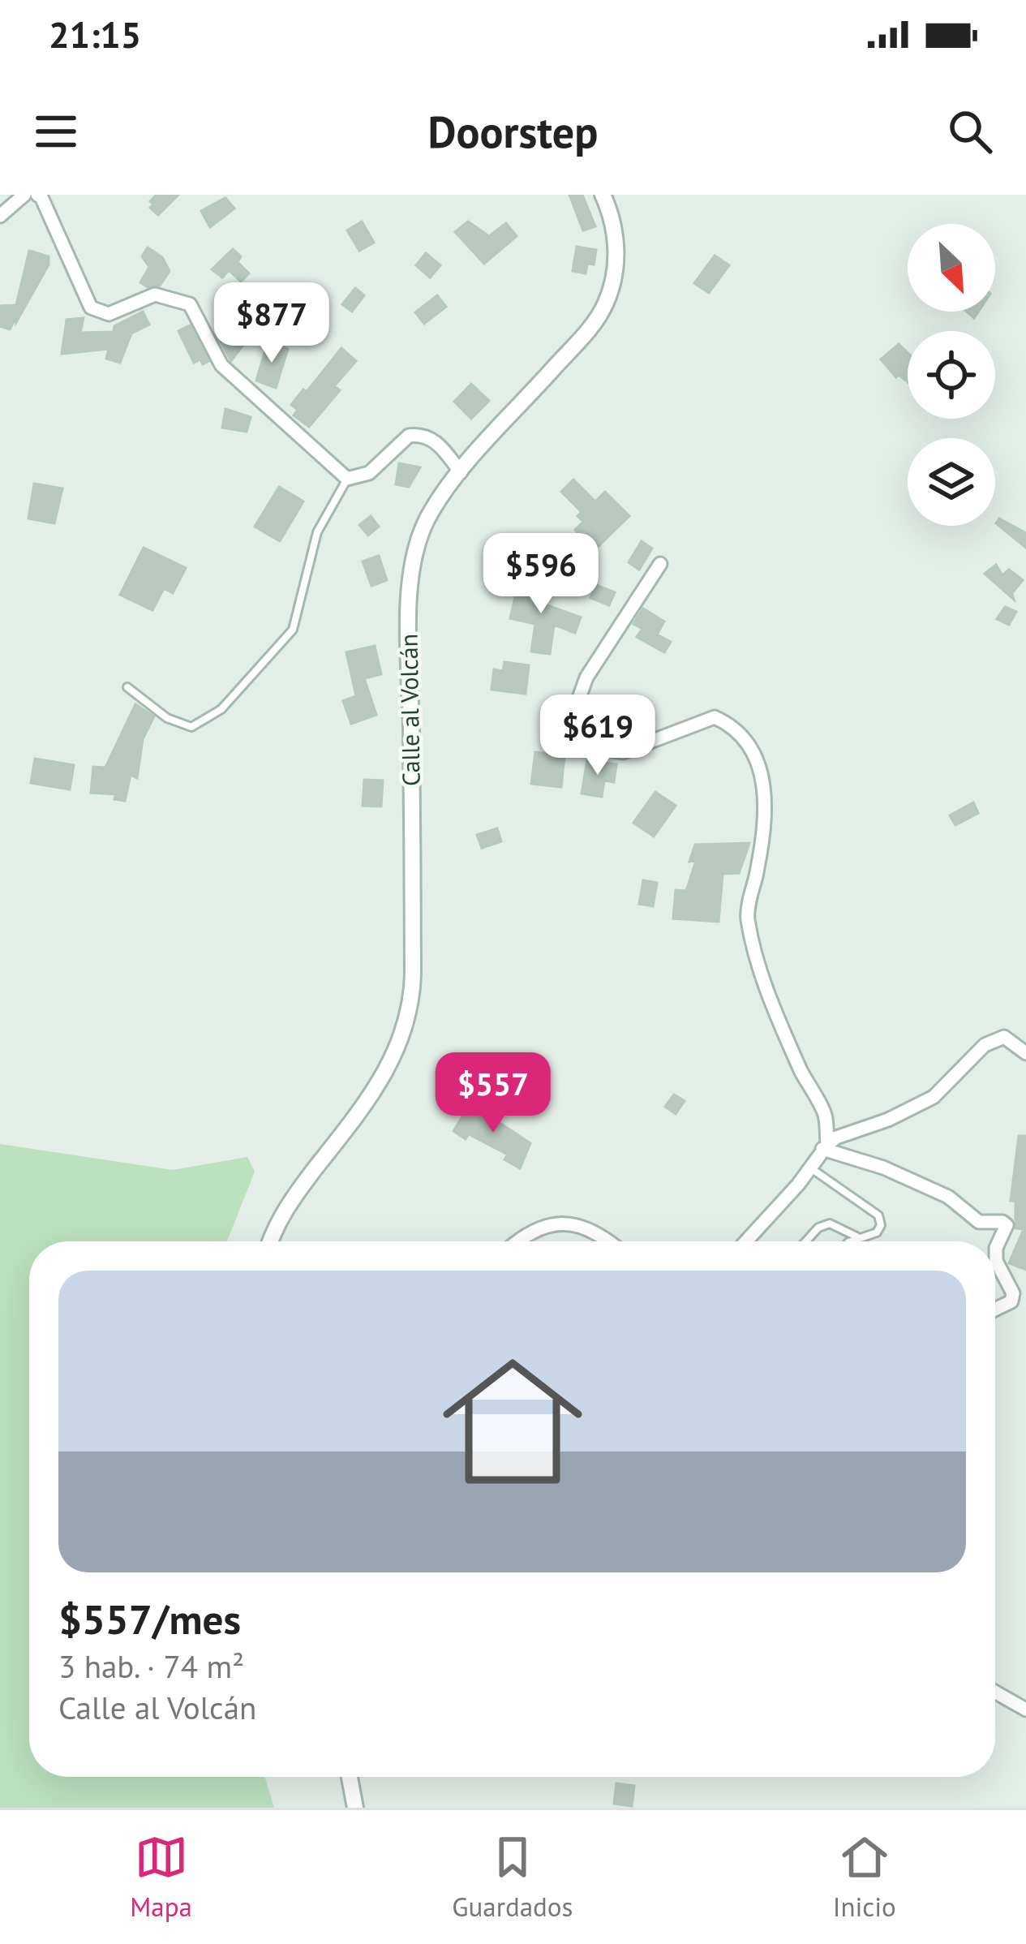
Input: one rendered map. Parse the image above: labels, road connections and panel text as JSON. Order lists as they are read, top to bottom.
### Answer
{
  "streets": {
    "street": ["Calle al Volcán"]
  },
  "north": "bottom right",
  "page": {
    "status": "21:15",
    "header": "Doorstep",
    "price": [
      "$877",
      "$596",
      "$619",
      "$557"
    ],
    "list": [
      {
        "name": "$557/mes",
        "note": "3 hab. · 74 m² · Calle al Volcán"
      }
    ],
    "tabs": ["Mapa", "Guardados", "Inicio"]
  }
}
